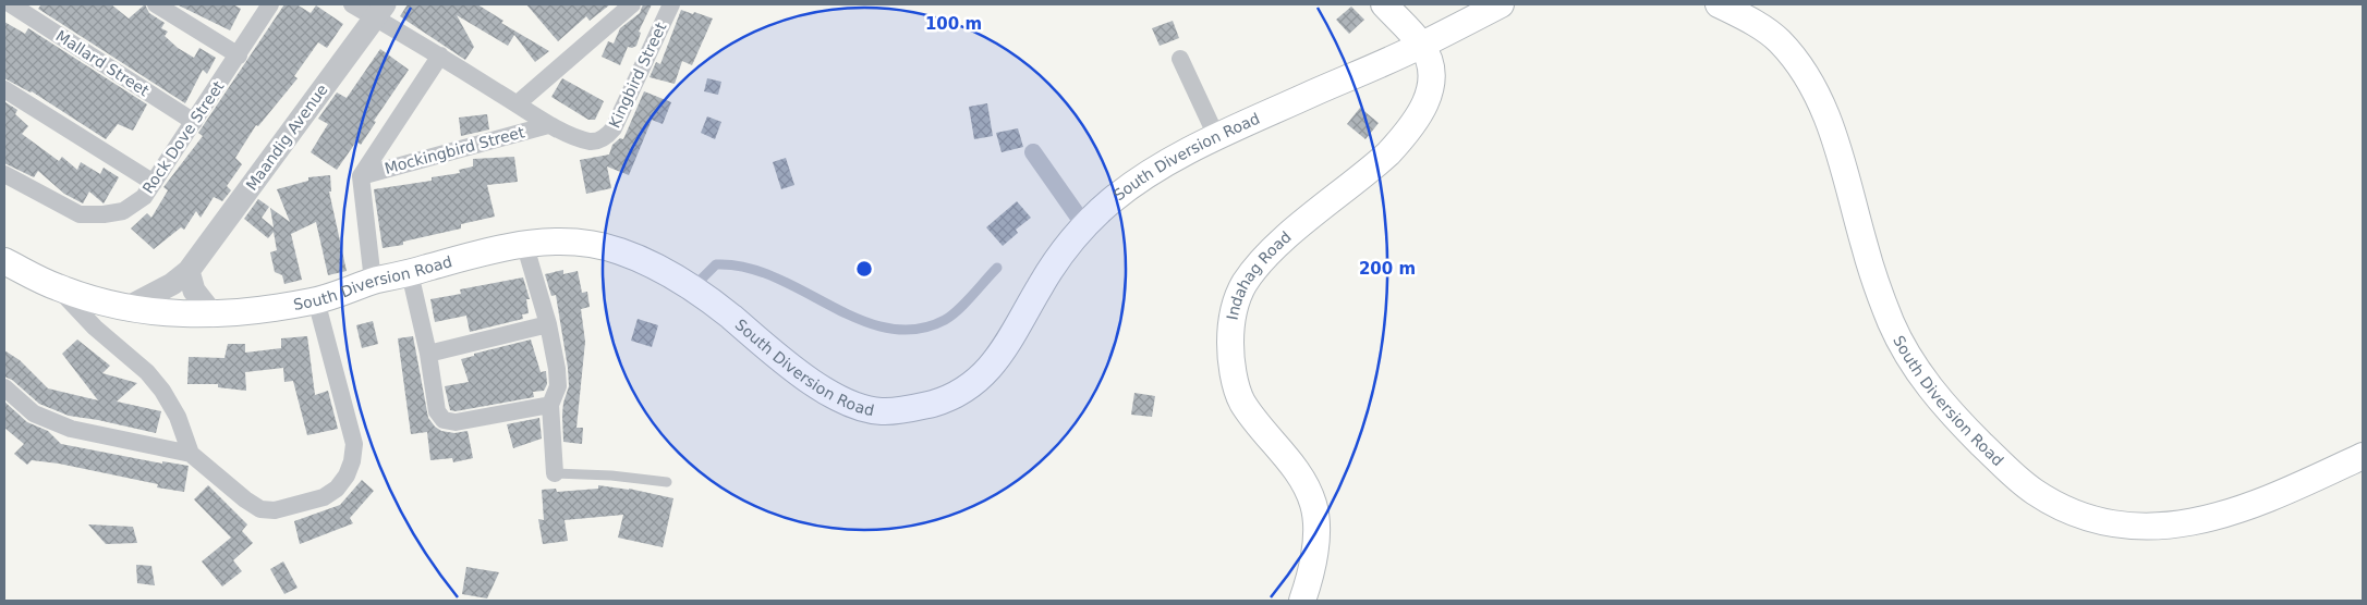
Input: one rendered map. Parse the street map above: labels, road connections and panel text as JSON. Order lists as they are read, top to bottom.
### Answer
{
  "streets": {
    "main road": ["South Diversion Road", "Indahag Road"],
    "street": [
      "Mallard Street",
      "Kingbird Street",
      "Rock Dove Street",
      "Maandig Avenue",
      "Mockingbird Street"
    ]
  },
  "crossings": [
    ["Mallard Street", "Rock Dove Street"],
    ["Kingbird Street", "Mockingbird Street"],
    ["Maandig Avenue", "South Diversion Road"],
    ["South Diversion Road", "Indahag Road"]
  ],
  "rings": ["100 m", "200 m"]
}
